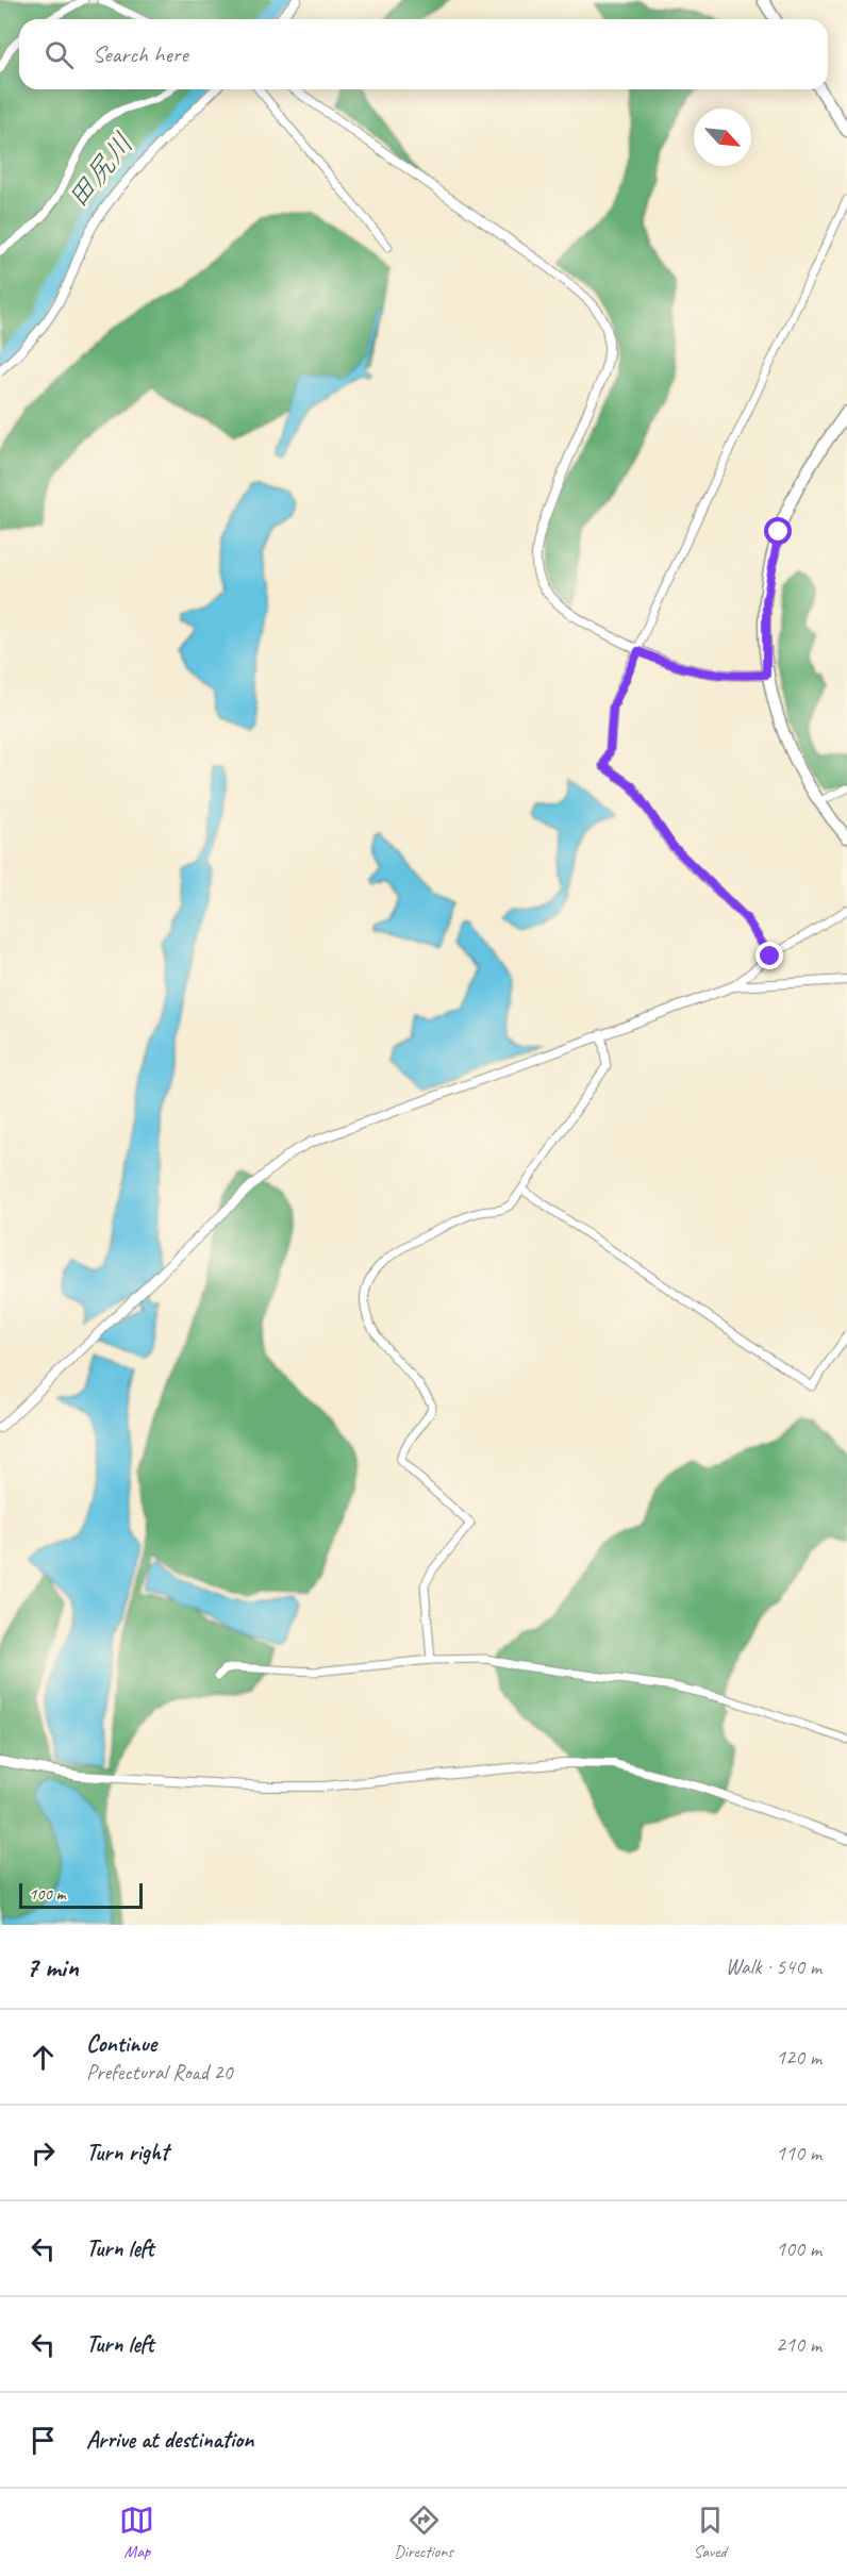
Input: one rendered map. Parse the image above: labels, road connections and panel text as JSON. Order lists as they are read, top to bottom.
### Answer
{
  "water": ["田尻川"],
  "scale_bar": "100 m",
  "north": "bottom right",
  "page": {
    "search": "Search here",
    "scale": "100 m",
    "heading": ["7 min", "Walk · 540 m"],
    "list": [
      ["Continue", "Prefectural Road 20", "120 m"],
      ["Turn right", "110 m"],
      ["Turn left", "100 m"],
      ["Turn left", "210 m"],
      "Arrive at destination"
    ],
    "nav": ["Map", "Directions", "Saved"]
  }
}
